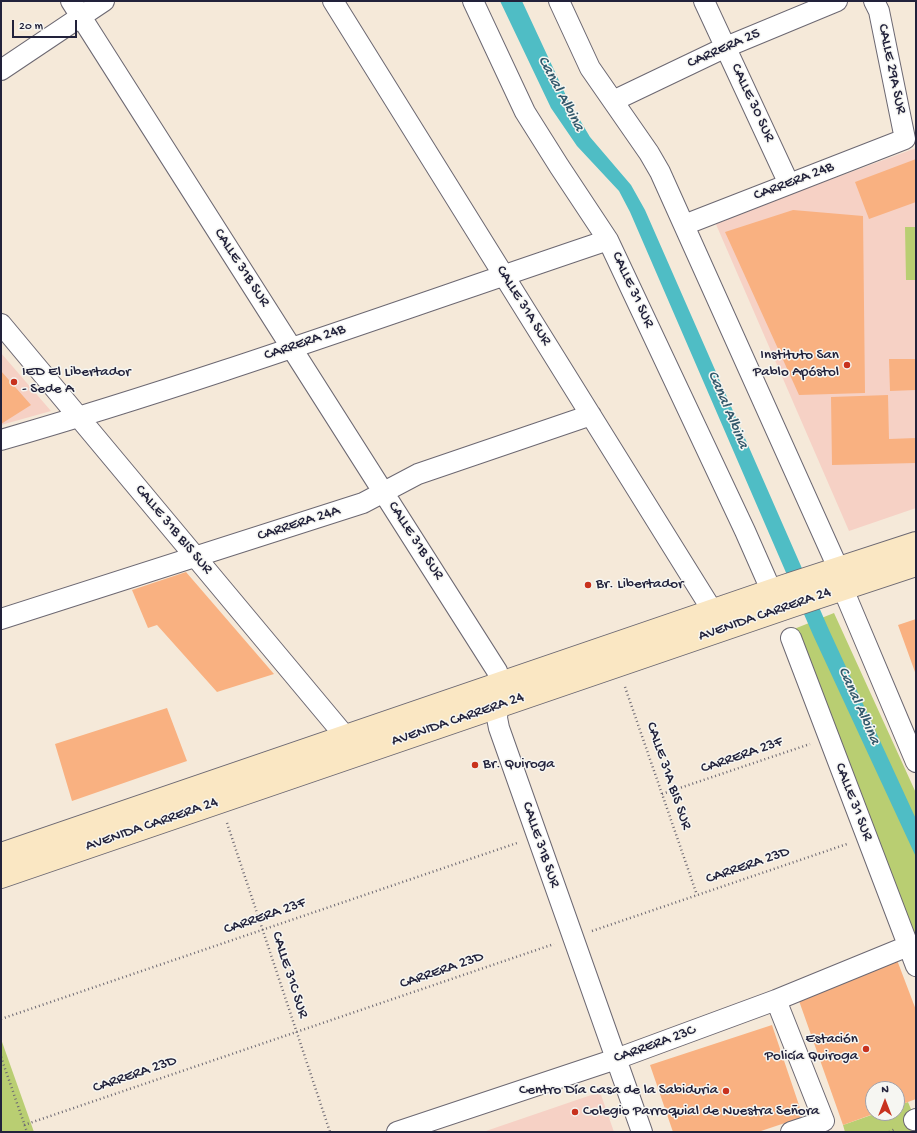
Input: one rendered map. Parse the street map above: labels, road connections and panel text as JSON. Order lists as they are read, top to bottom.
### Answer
{
  "streets": {
    "main road": ["AVENIDA CARRERA 24"],
    "street": [
      "CARRERA 25",
      "CALLE 29A SUR",
      "CALLE 30 SUR",
      "CARRERA 24B",
      "CALLE 31B SUR",
      "CALLE 31 SUR",
      "CALLE 31A SUR",
      "CARRERA 24A",
      "CALLE 31B BIS SUR",
      "CARRERA 23C"
    ],
    "path": [
      "CARRERA 23F",
      "CALLE 31A BIS SUR",
      "CARRERA 23D",
      "CALLE 31C SUR"
    ]
  },
  "crossings": [
    ["CARRERA 25", "CALLE 30 SUR"],
    ["CALLE 29A SUR", "CARRERA 24B"],
    ["CALLE 30 SUR", "CARRERA 24B"],
    ["CARRERA 24B", "CALLE 31B SUR"],
    ["CARRERA 24B", "CALLE 31 SUR"],
    ["CARRERA 24B", "CALLE 31A SUR"],
    ["CARRERA 24B", "CALLE 31B BIS SUR"],
    ["CALLE 31B SUR", "CARRERA 24A"],
    ["CALLE 31B SUR", "AVENIDA CARRERA 24"],
    ["CALLE 31B SUR", "CARRERA 23F"],
    ["CALLE 31B SUR", "CARRERA 23D"],
    ["CALLE 31B SUR", "CARRERA 23C"],
    ["CALLE 31 SUR", "AVENIDA CARRERA 24"],
    ["CALLE 31 SUR", "CARRERA 23F"],
    ["CALLE 31 SUR", "CARRERA 23D"],
    ["CALLE 31 SUR", "CARRERA 23C"],
    ["CALLE 31A SUR", "CARRERA 24A"],
    ["CALLE 31A SUR", "AVENIDA CARRERA 24"],
    ["CARRERA 24A", "CALLE 31B BIS SUR"],
    ["CALLE 31B BIS SUR", "AVENIDA CARRERA 24"],
    ["AVENIDA CARRERA 24", "CALLE 31A BIS SUR"],
    ["AVENIDA CARRERA 24", "CALLE 31C SUR"],
    ["CARRERA 23F", "CALLE 31A BIS SUR"],
    ["CARRERA 23F", "CALLE 31C SUR"],
    ["CALLE 31A BIS SUR", "CARRERA 23D"],
    ["CARRERA 23D", "CALLE 31C SUR"]
  ],
  "water": ["Canal Albina"],
  "places": [
    "Instituto San Pablo Apóstol",
    "IED El Libertador - Sede A",
    "Br. Libertador",
    "Br. Quiroga",
    "Estación Policía Quiroga",
    "Centro Día Casa de la Sabiduria",
    "Colegio Parroquial de Nuestra Señora"
  ],
  "scale_bar": "20 m",
  "north": "top"
}
